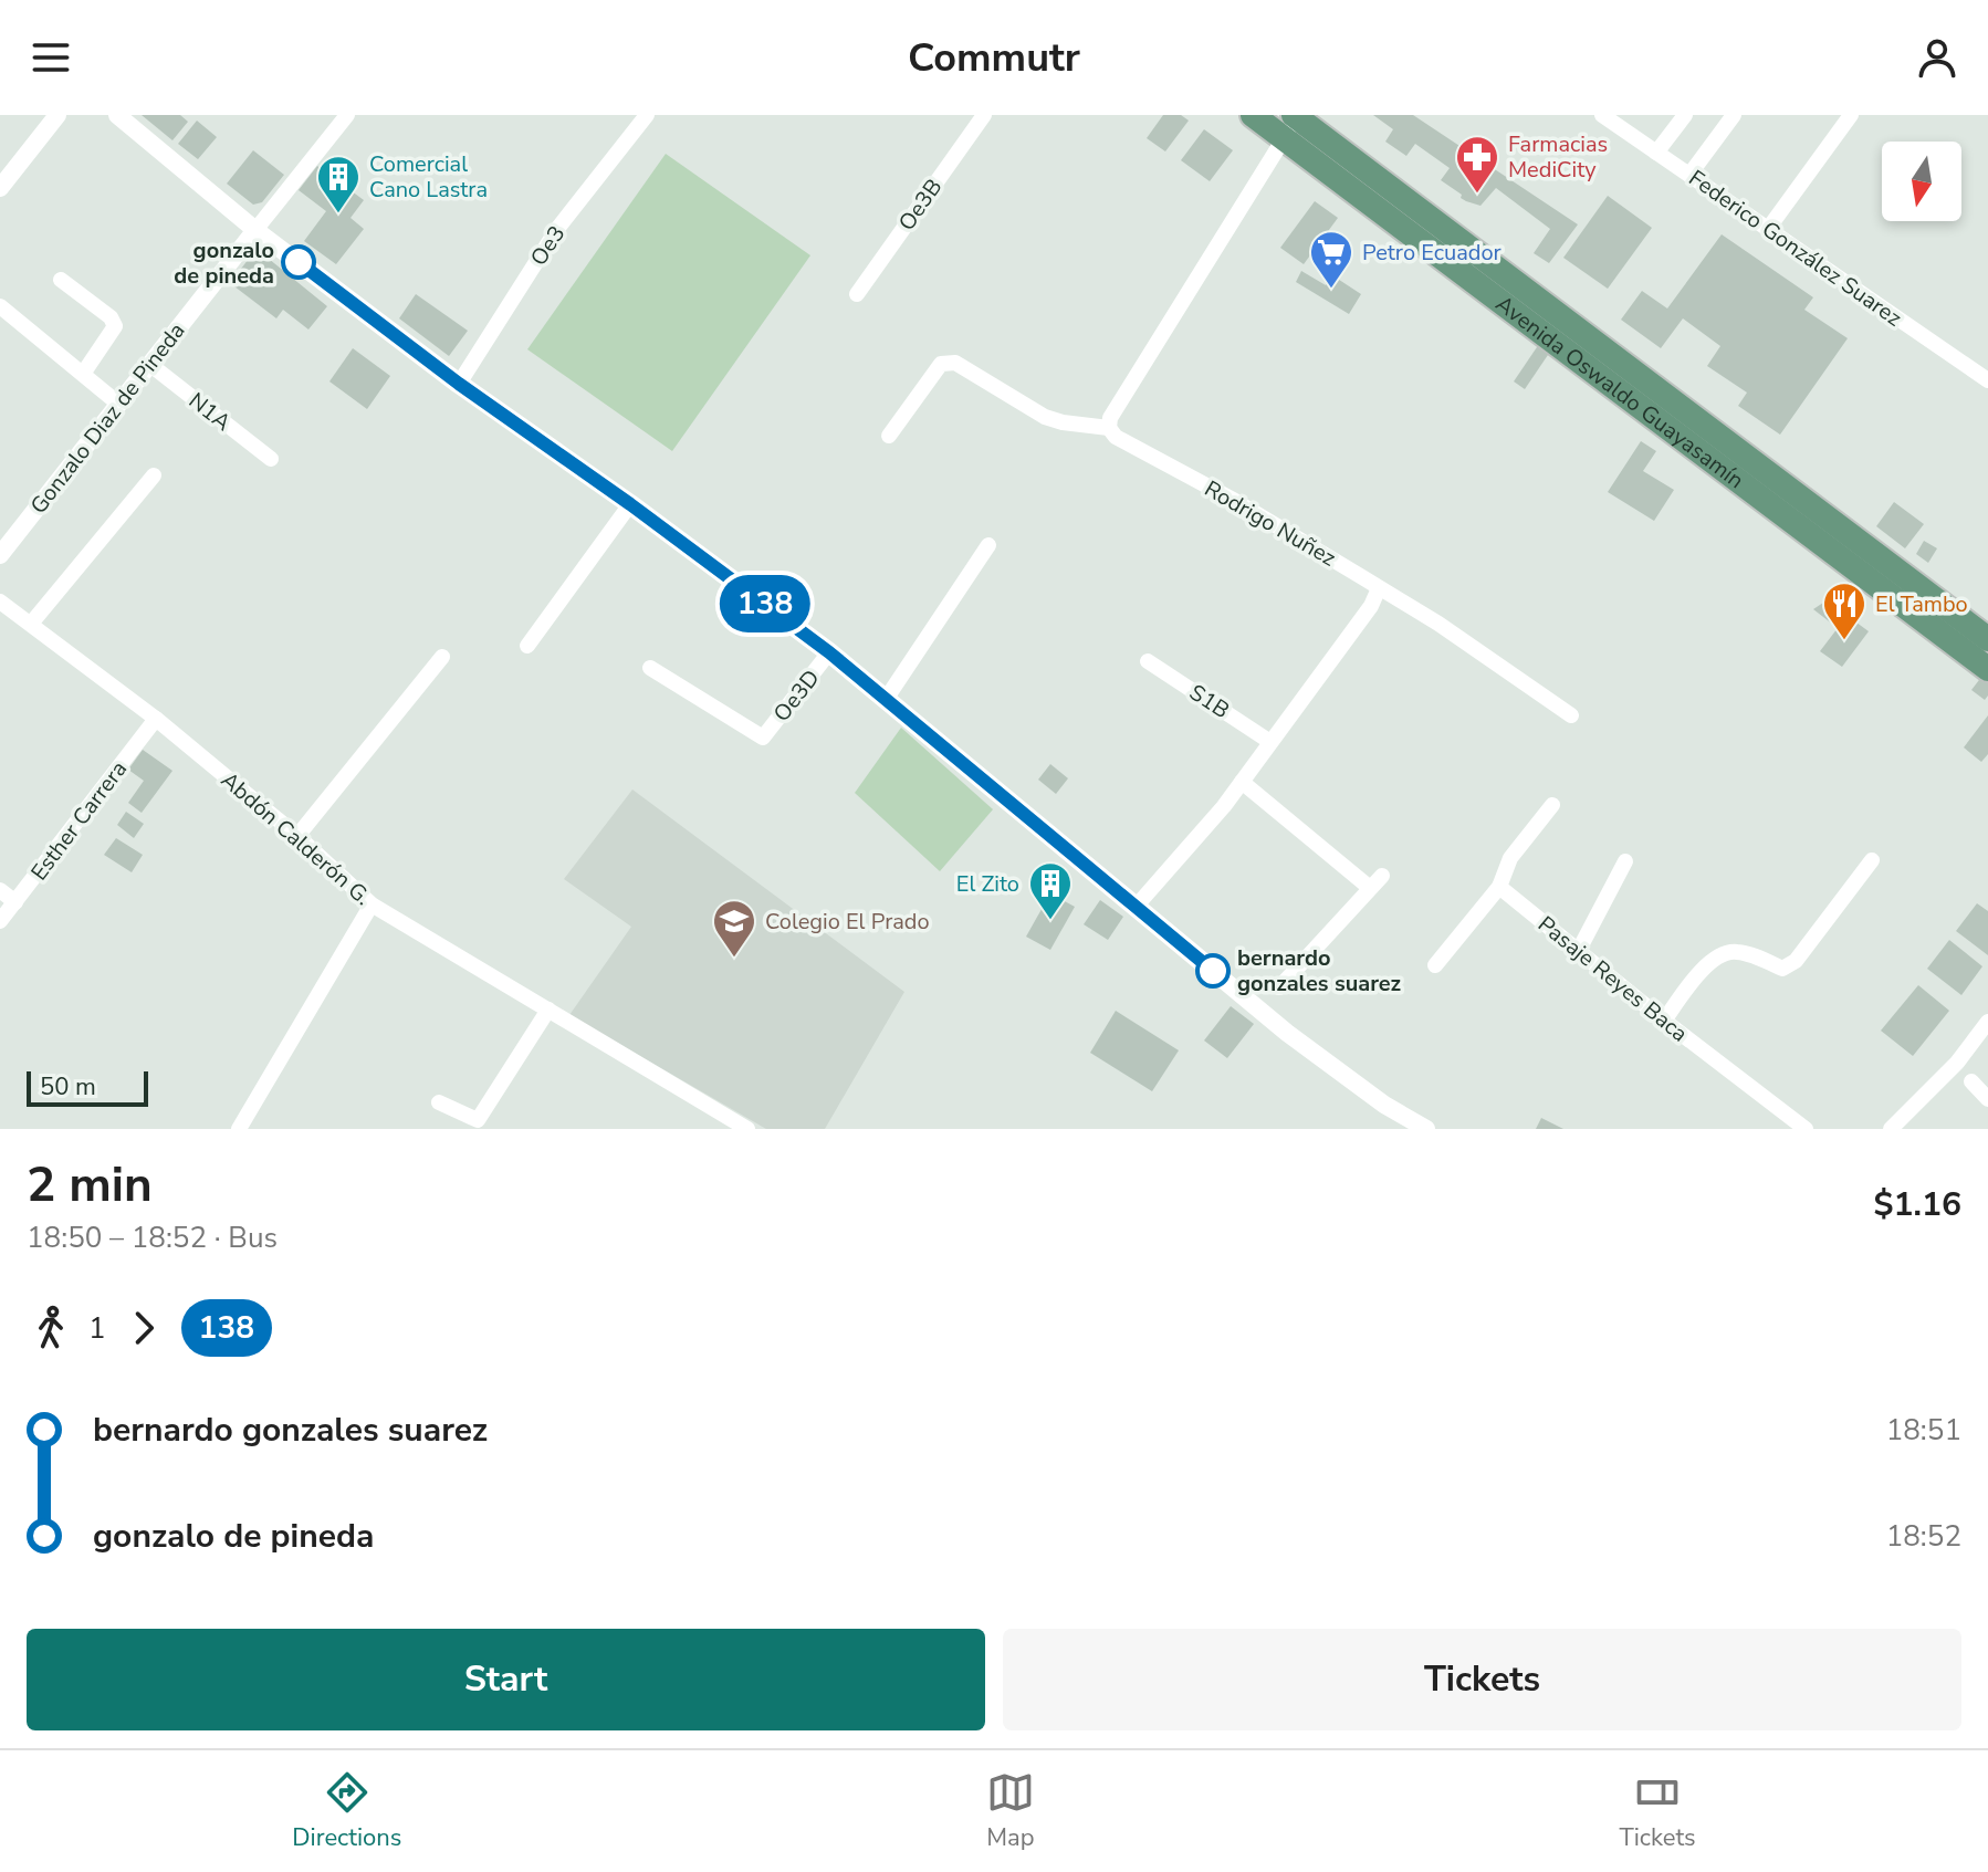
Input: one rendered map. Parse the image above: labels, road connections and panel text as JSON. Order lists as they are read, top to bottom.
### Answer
{
  "streets": {
    "main road": ["Avenida Oswaldo Guayasamín"],
    "street": [
      "Oe3B",
      "Oe3",
      "Federico González Suarez",
      "N1A",
      "Gonzalo Diaz de Pineda",
      "Rodrigo Nuñez",
      "Oe3D",
      "S1B",
      "Esther Carrera",
      "Abdón Calderón G.",
      "Pasaje Reyes Baca"
    ]
  },
  "crossings": [
    ["N1A", "Gonzalo Diaz de Pineda"],
    ["Esther Carrera", "Abdón Calderón G."]
  ],
  "places": {
    "pharmacy": ["Farmacias MediCity"],
    "building": ["Comercial Cano Lastra", "El Zito"],
    "other": ["gonzalo de pineda", "bernardo gonzales suarez"],
    "supermarket": ["Petro Ecuador"],
    "restaurant": ["El Tambo"],
    "school or university": ["Colegio El Prado"]
  },
  "lines": ["bus line 138"],
  "scale_bar": "50 m",
  "north": "bottom",
  "page": {
    "header": "Commutr",
    "on_map": "138",
    "scale": "50 m",
    "heading": ["2 min", "18:50 – 18:52 · Bus", "$1.16"],
    "legs": ["1", "138"],
    "list": [
      {
        "name": "bernardo gonzales suarez",
        "value": "18:51"
      },
      {
        "name": "gonzalo de pineda",
        "value": "18:52"
      }
    ],
    "buttons": ["Start", "Tickets"],
    "tabs": ["Directions", "Map", "Tickets"]
  }
}
